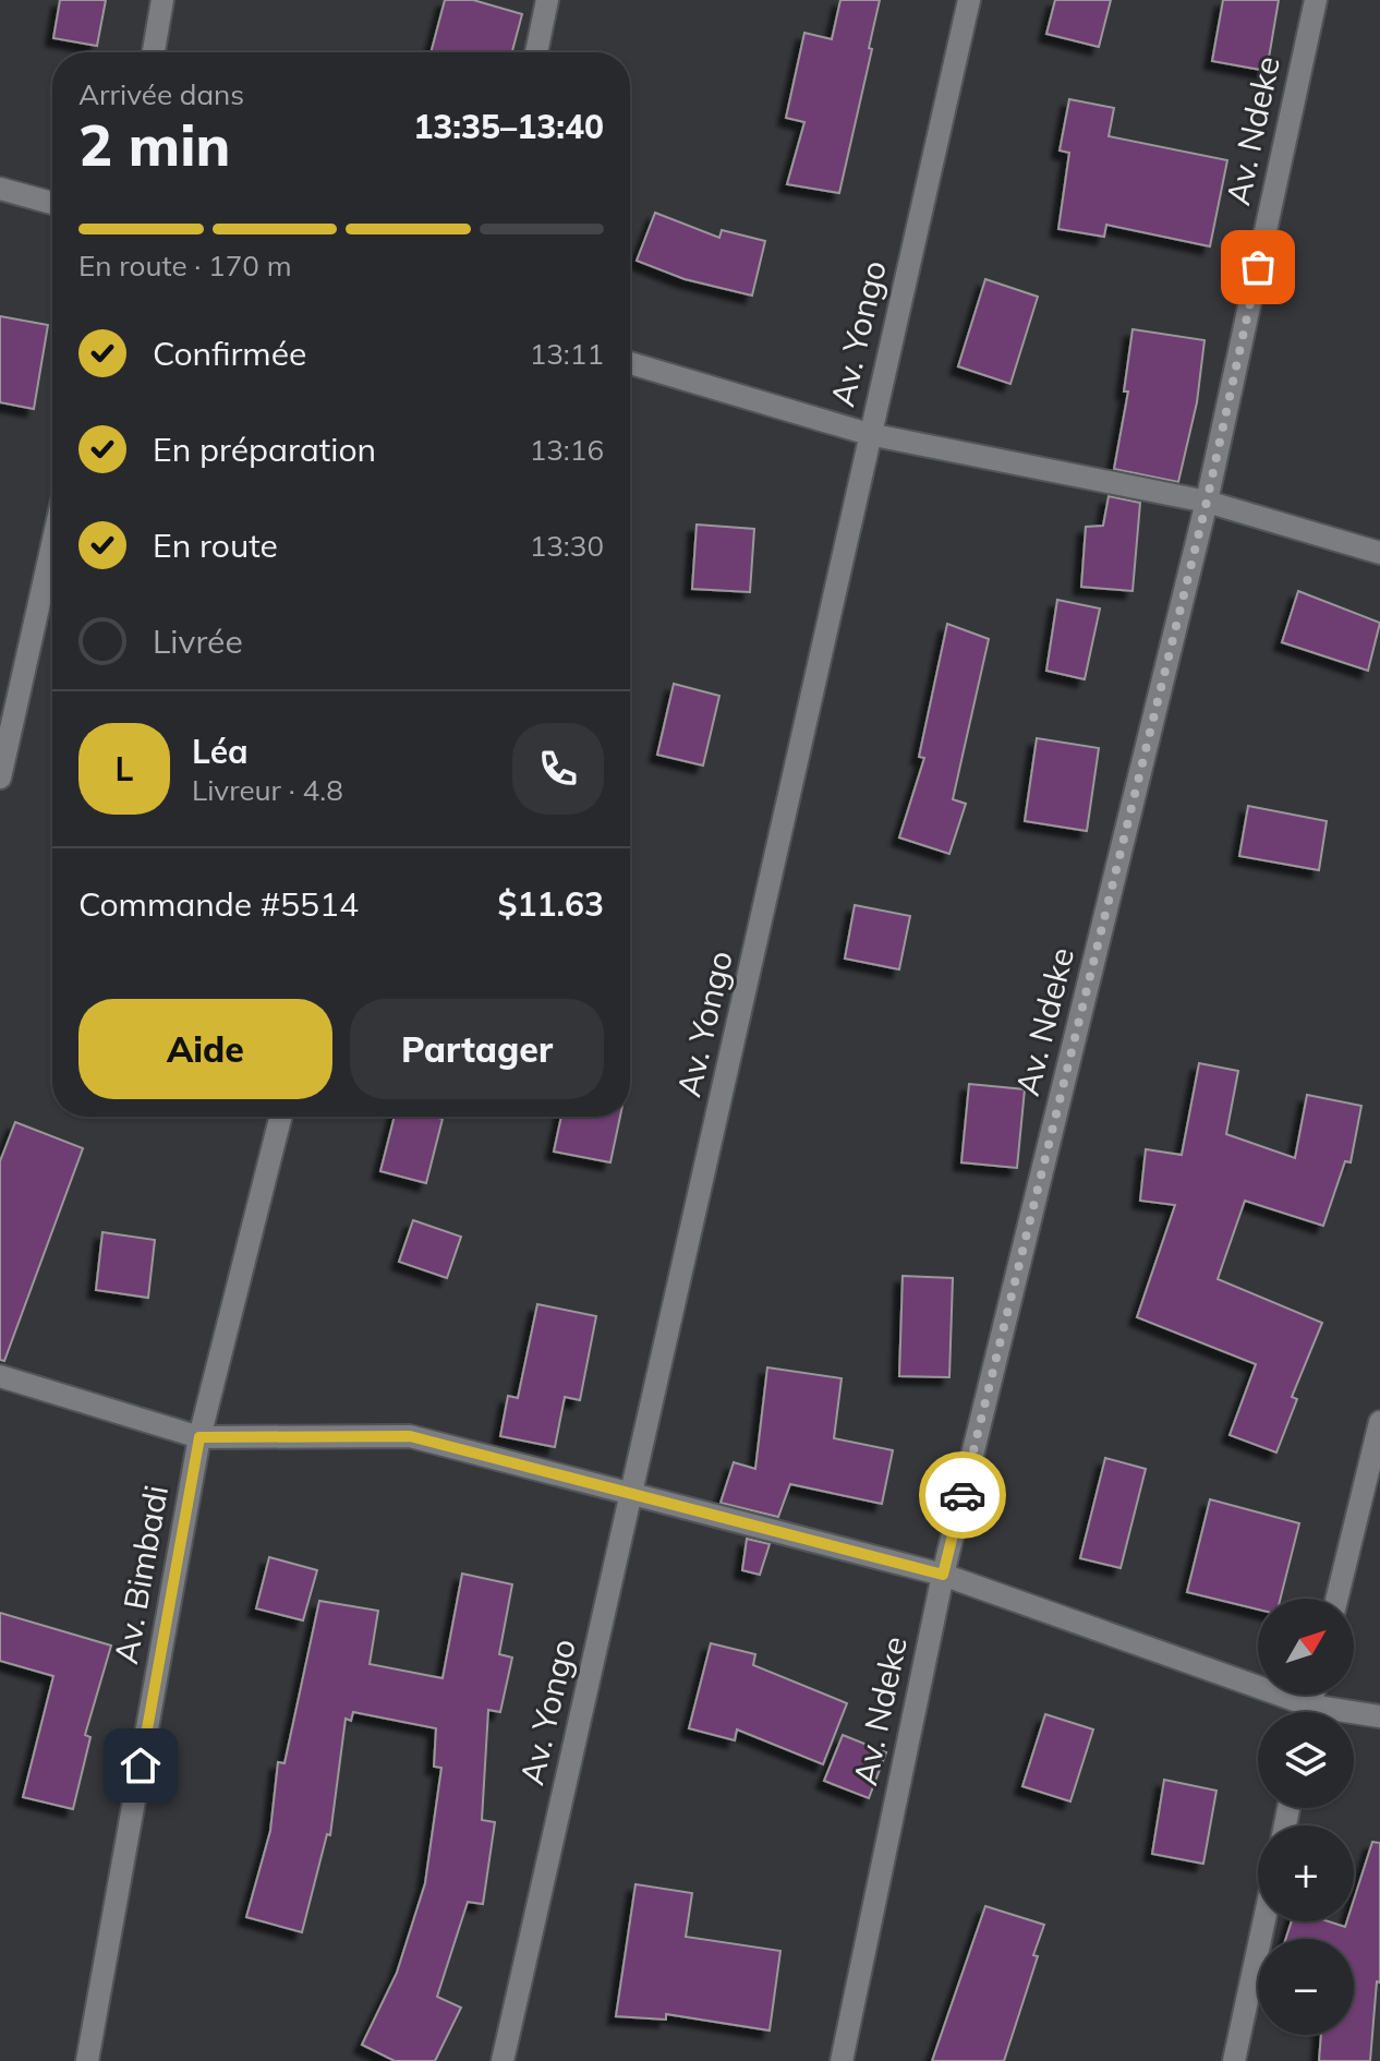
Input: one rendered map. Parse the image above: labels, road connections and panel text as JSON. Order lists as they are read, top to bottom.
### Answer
{
  "streets": {
    "street": ["Av. Ndeke", "Av. Yongo", "Av. Bimbadi"]
  },
  "north": "top right",
  "page": {
    "heading": ["2 min", "Arrivée dans", "13:35–13:40"],
    "panel": [
      "Léa",
      "Livreur · 4.8",
      "Commande #5514",
      "$11.63"
    ],
    "bar": "En route · 170 m",
    "list": [
      ["Confirmée", "13:11"],
      ["En préparation", "13:16"],
      ["En route", "13:30"],
      "Livrée"
    ],
    "round": "L",
    "buttons": ["Aide", "Partager"],
    "map_buttons": ["+", "−"]
  }
}
